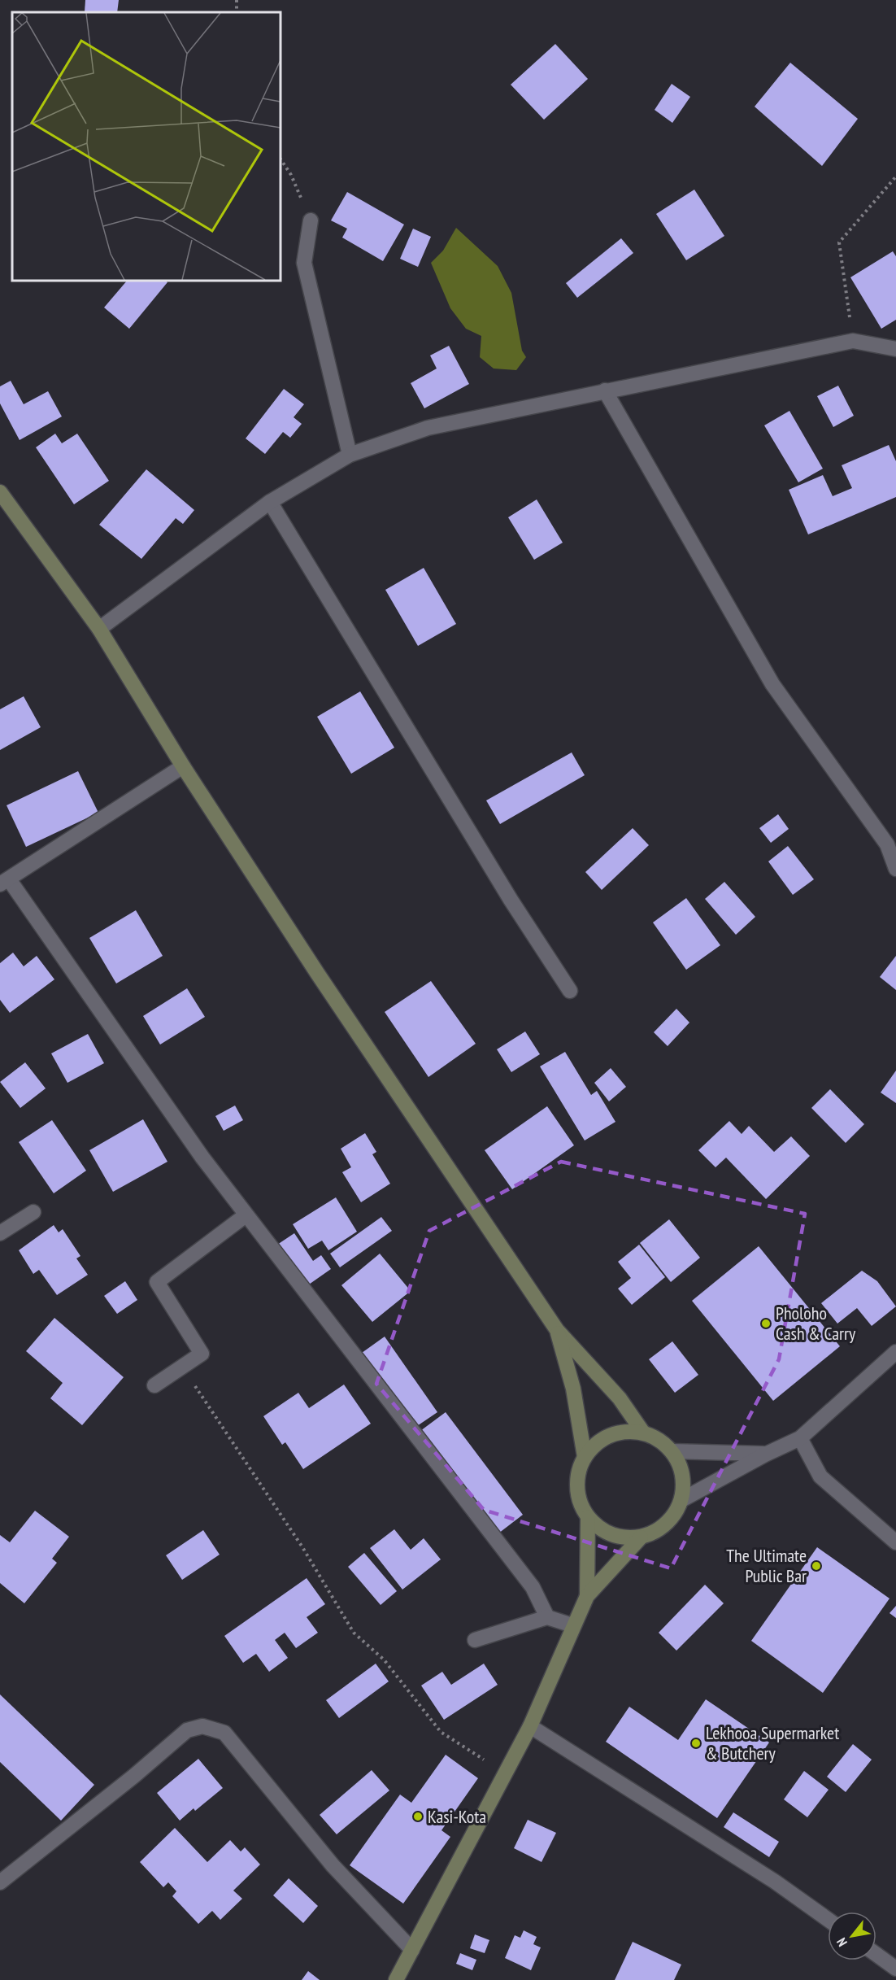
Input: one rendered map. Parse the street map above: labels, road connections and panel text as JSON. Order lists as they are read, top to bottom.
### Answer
{
  "places": [
    "Pholoho Cash & Carry",
    "The Ultimate Public Bar",
    "Lekhooa Supermarket & Butchery",
    "Kasi-Kota"
  ],
  "north": "bottom left"
}
